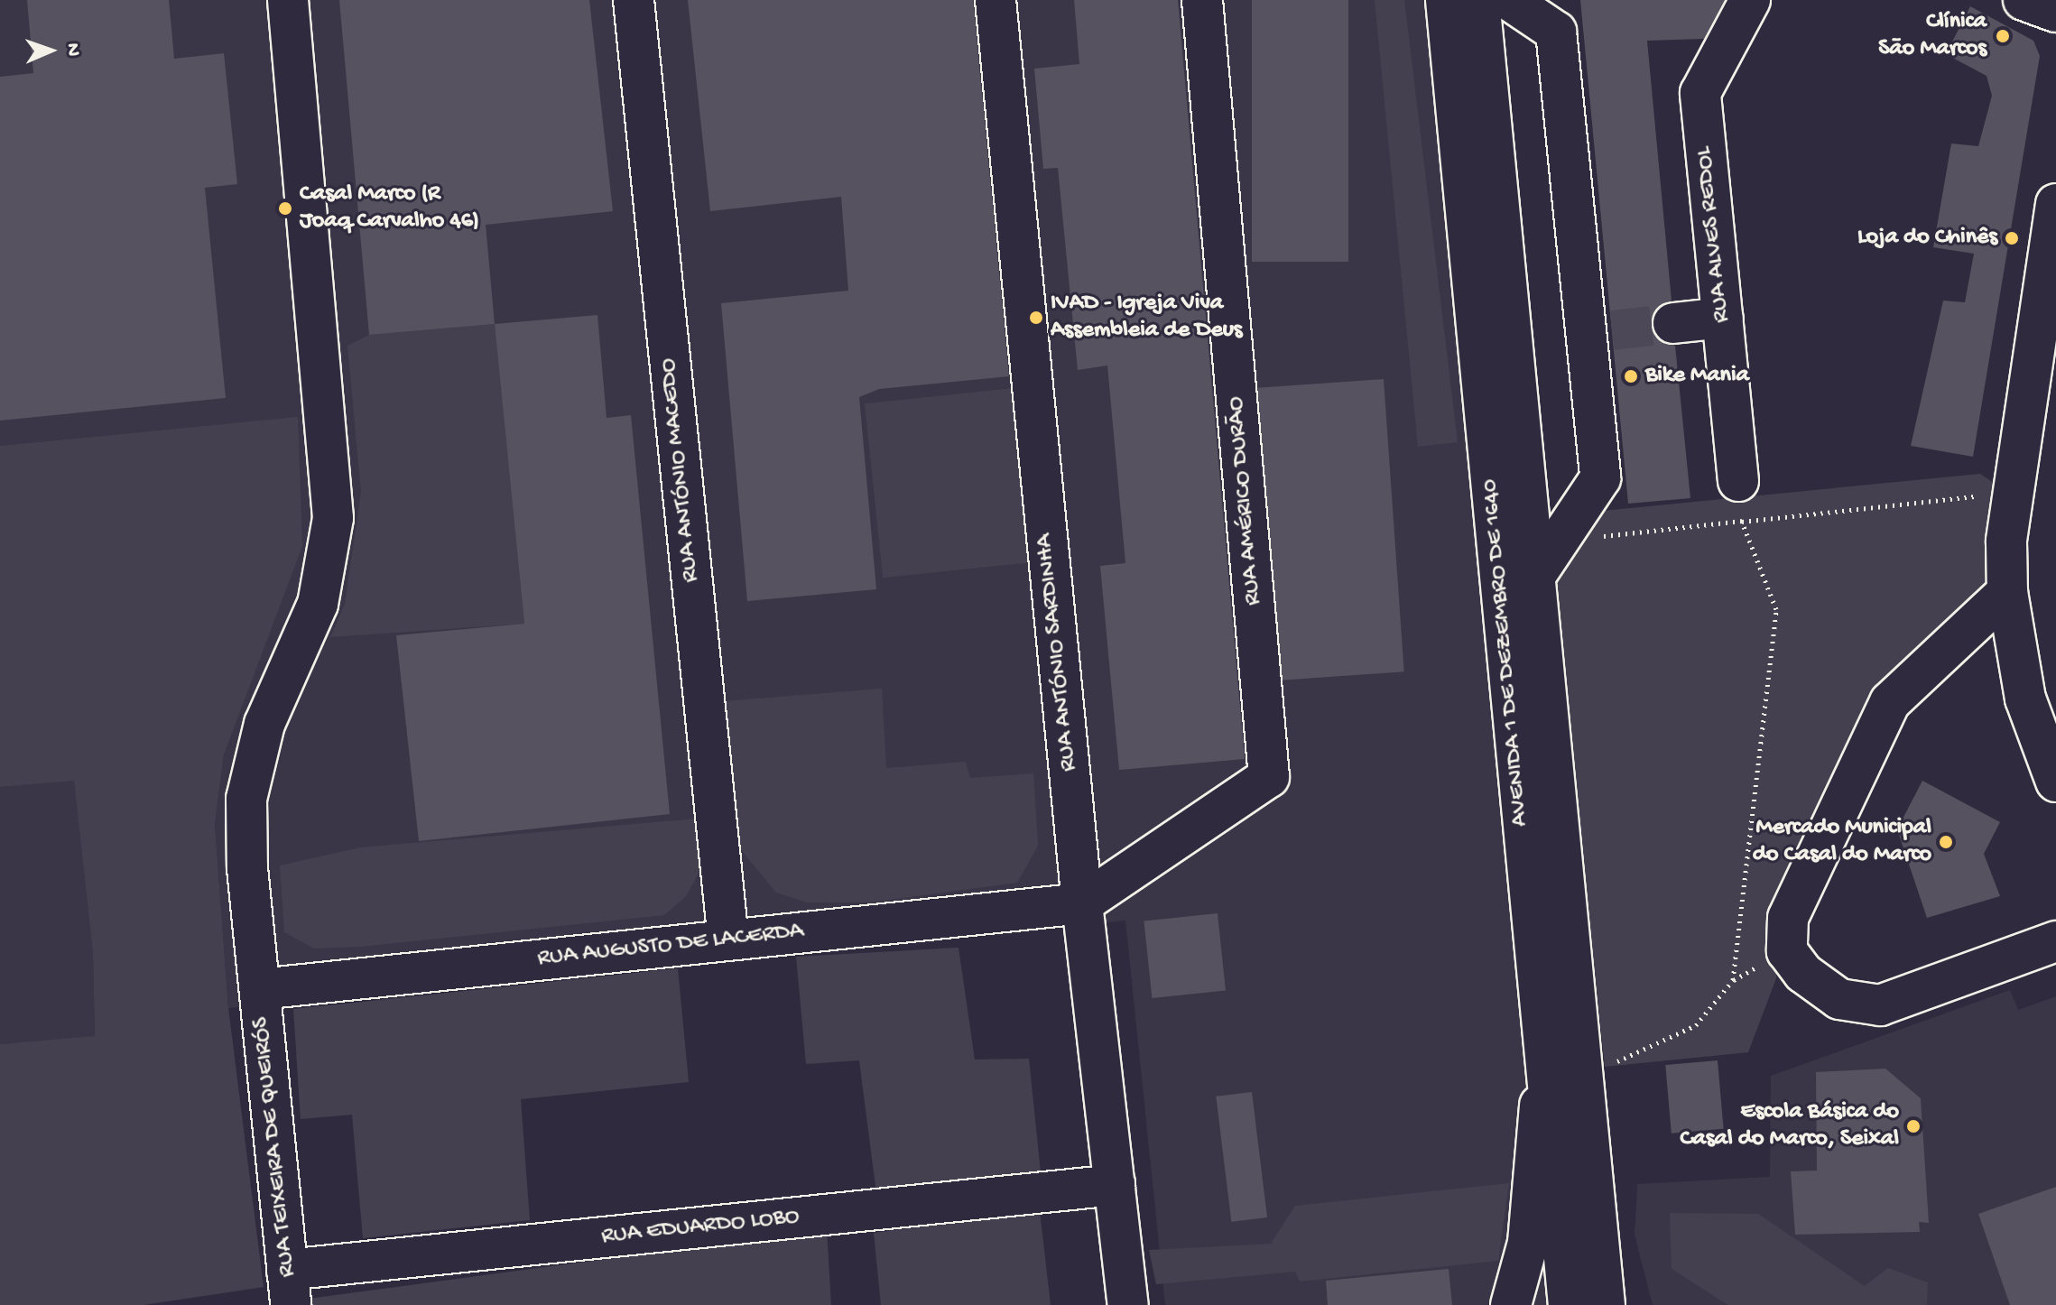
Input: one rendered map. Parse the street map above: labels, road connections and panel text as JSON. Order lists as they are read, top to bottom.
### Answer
{
  "streets": {
    "street": [
      "RUA ALVES REDOL",
      "RUA ANTÓNIO MACEDO",
      "RUA AMÉRICO DURÃO",
      "RUA ANTÓNIO SARDINHA",
      "AVENIDA 1 DE DEZEMBRO DE 1640",
      "RUA AUGUSTO DE LACERDA",
      "RUA TEIXEIRA DE QUEIRÓS",
      "RUA EDUARDO LOBO"
    ]
  },
  "crossings": [
    ["RUA ANTÓNIO MACEDO", "RUA AUGUSTO DE LACERDA"],
    ["RUA AMÉRICO DURÃO", "RUA ANTÓNIO SARDINHA"],
    ["RUA AMÉRICO DURÃO", "RUA AUGUSTO DE LACERDA"],
    ["RUA ANTÓNIO SARDINHA", "RUA AUGUSTO DE LACERDA"],
    ["RUA ANTÓNIO SARDINHA", "RUA EDUARDO LOBO"],
    ["RUA AUGUSTO DE LACERDA", "RUA TEIXEIRA DE QUEIRÓS"],
    ["RUA TEIXEIRA DE QUEIRÓS", "RUA EDUARDO LOBO"]
  ],
  "places": [
    "Clínica São Marcos",
    "Casal Marco (R Joaq Carvalho 46)",
    "Loja do Chinês",
    "IVAD - Igreja Viva Assembleia de Deus",
    "Bike Mania",
    "Mercado Municipal do Casal do Marco",
    "Escola Básica do Casal do Marco, Seixal"
  ],
  "north": "right"
}
